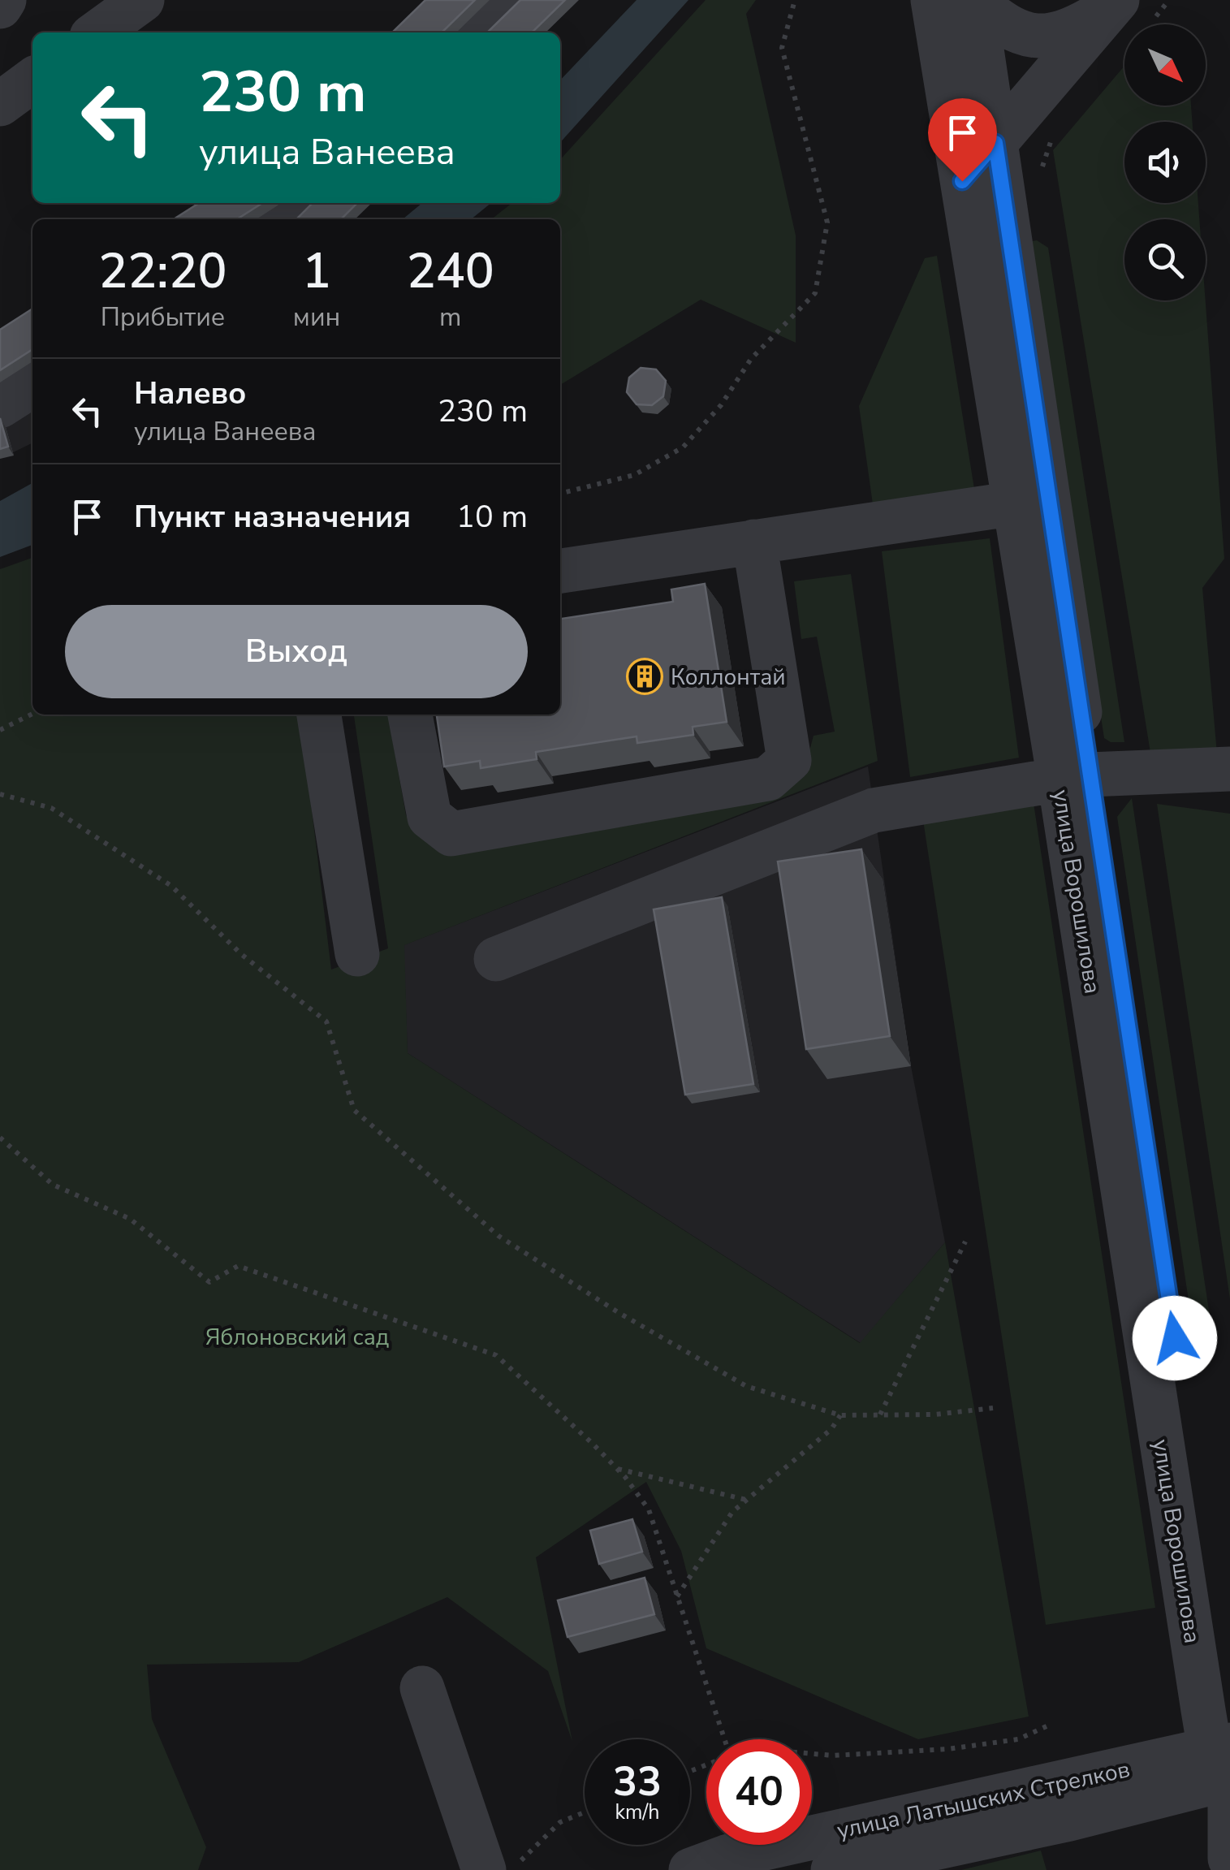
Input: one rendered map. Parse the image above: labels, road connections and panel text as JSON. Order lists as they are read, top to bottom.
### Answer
{
  "streets": {
    "street": ["улица Ворошилова", "улица Латышских Стрелков"]
  },
  "crossings": [
    ["улица Ворошилова", "улица Латышских Стрелков"]
  ],
  "parks": ["Яблоновский сад"],
  "places": {
    "building": ["Коллонтай"]
  },
  "north": "bottom right",
  "page": {
    "turn": ["230 m", "улица Ванеева"],
    "eta": [
      "22:20",
      "Прибытие",
      "1",
      "мин",
      "240",
      "m"
    ],
    "list": [
      {
        "name": "Налево",
        "note": "улица Ванеева",
        "value": "230 m"
      },
      {
        "name": "Пункт назначения",
        "value": "10 m"
      }
    ],
    "buttons": "Выход",
    "speed": "33 km/h",
    "limit": "40"
  }
}
